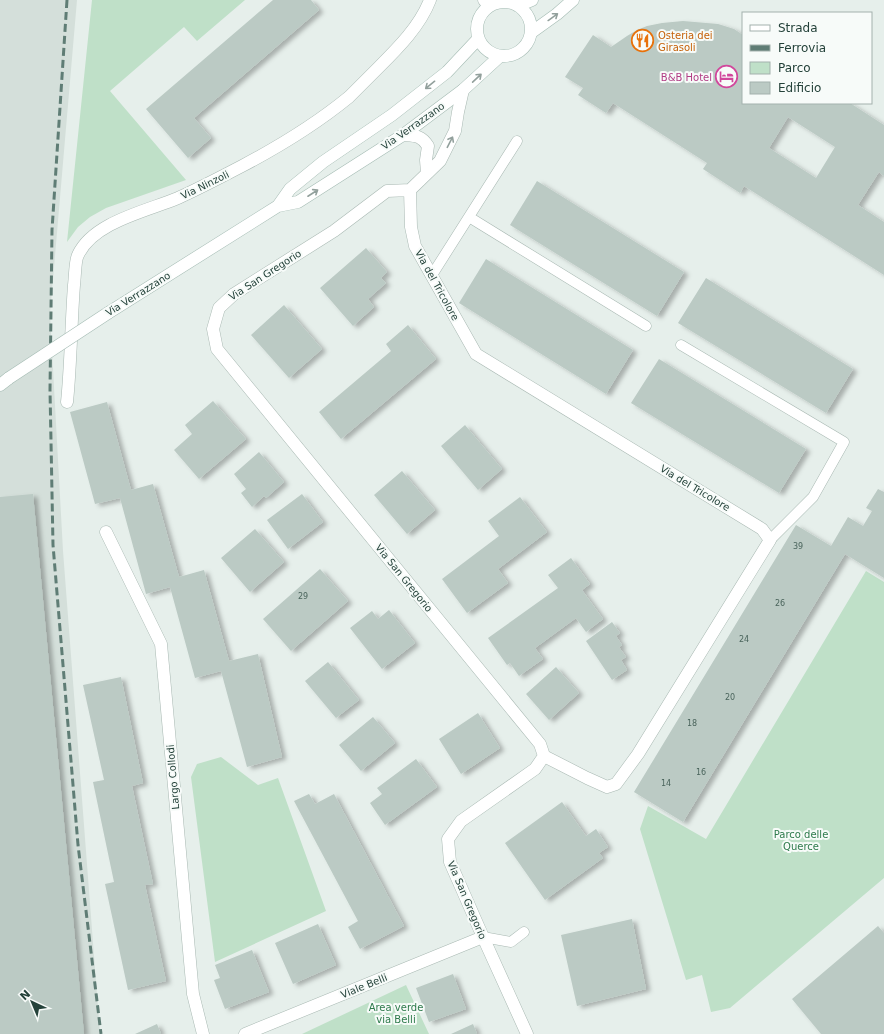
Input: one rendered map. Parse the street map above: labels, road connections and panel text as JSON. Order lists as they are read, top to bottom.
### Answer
{
  "streets": {
    "street": [
      "Via Verrazzano",
      "Via Ninzoli",
      "Via San Gregorio",
      "Via del Tricolore",
      "Largo Collodi",
      "Viale Belli"
    ]
  },
  "crossings": [
    ["Via San Gregorio", "Via del Tricolore"],
    ["Via San Gregorio", "Viale Belli"]
  ],
  "parks": ["Parco delle Querce", "Area verde via Belli"],
  "places": {
    "restaurant": ["Osteria dei Girasoli"],
    "hotel": ["B&B Hotel"]
  },
  "house_numbers": [
    "39",
    "29",
    "26",
    "24",
    "20",
    "18",
    "16",
    "14"
  ],
  "legend": [
    "Strada",
    "Ferrovia",
    "Parco",
    "Edificio"
  ],
  "north": "top left"
}
